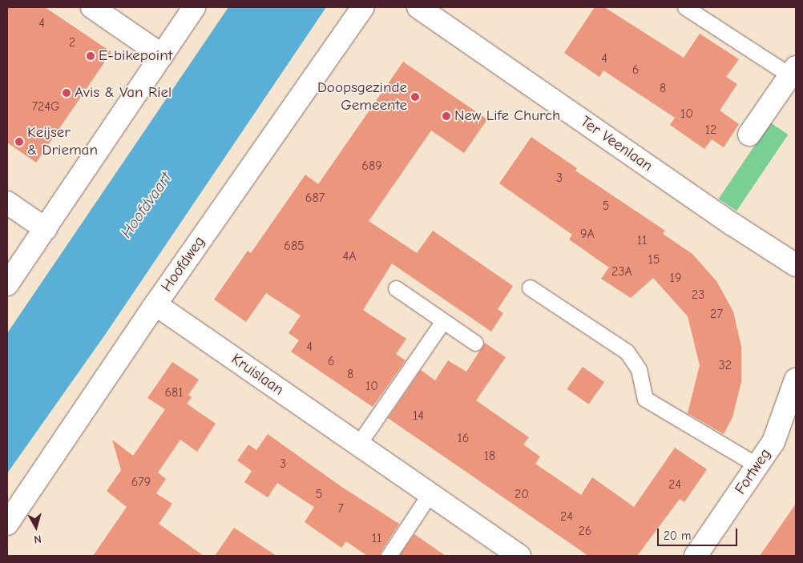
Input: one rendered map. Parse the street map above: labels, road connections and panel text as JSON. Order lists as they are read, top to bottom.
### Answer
{
  "streets": {
    "street": [
      "Ter Veenlaan",
      "Hoofdweg",
      "Kruislaan",
      "Fortweg"
    ]
  },
  "crossings": [
    ["Hoofdweg", "Kruislaan"]
  ],
  "water": ["Hoofdvaart"],
  "places": [
    "E-bikepoint",
    "Avis & Van Riel",
    "Doopsgezinde Gemeente",
    "New Life Church",
    "Keijser & Drieman"
  ],
  "house_numbers": [
    "4",
    "2",
    "4",
    "6",
    "8",
    "724G",
    "10",
    "12",
    "689",
    "3",
    "687",
    "5",
    "9A",
    "11",
    "685",
    "4A",
    "15",
    "23A",
    "19",
    "23",
    "27",
    "4",
    "6",
    "32",
    "8",
    "10",
    "681",
    "14",
    "16",
    "18",
    "3",
    "679",
    "24",
    "5",
    "20",
    "7",
    "24",
    "26",
    "11"
  ],
  "scale_bar": "20 m",
  "north": "bottom"
}
